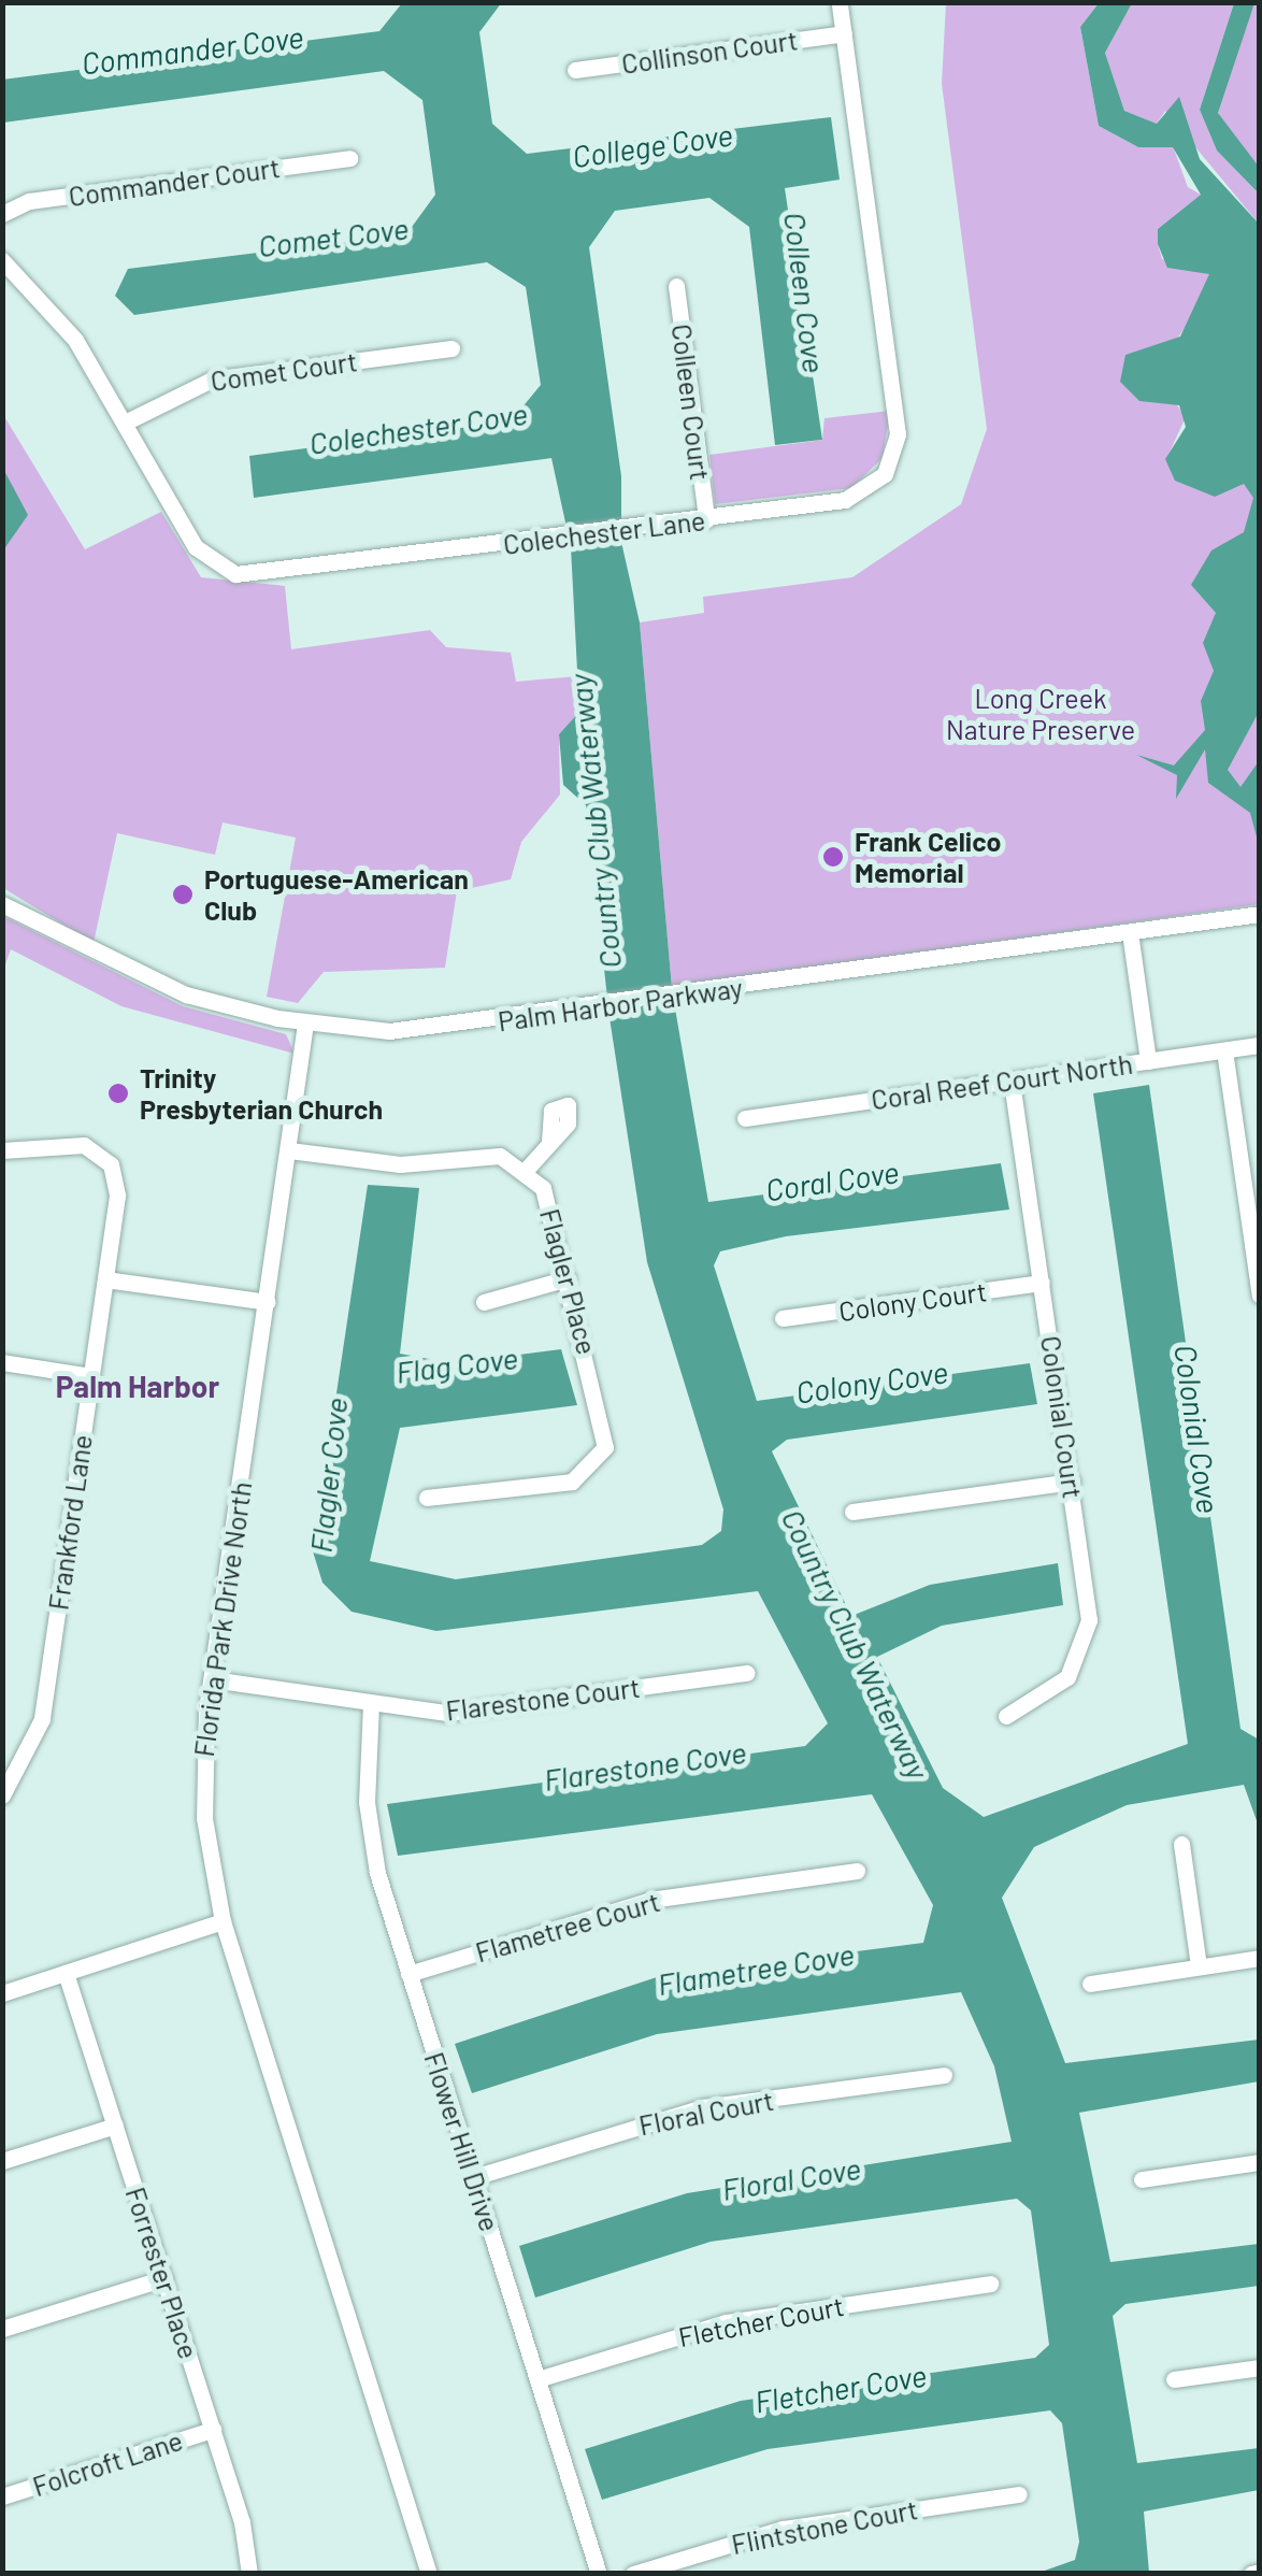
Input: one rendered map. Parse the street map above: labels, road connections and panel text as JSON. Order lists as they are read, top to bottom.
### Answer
{
  "streets": {
    "street": [
      "Collinson Court",
      "Commander Court",
      "Comet Court",
      "Colleen Court",
      "Colechester Lane",
      "Palm Harbor Parkway",
      "Coral Reef Court North",
      "Flagler Place",
      "Colony Court",
      "Colonial Court",
      "Frankford Lane",
      "Florida Park Drive North",
      "Flarestone Court",
      "Flametree Court",
      "Floral Court",
      "Flower Hill Drive",
      "Forrester Place",
      "Fletcher Court",
      "Folcroft Lane",
      "Flintstone Court"
    ]
  },
  "crossings": [
    ["Collinson Court", "Colechester Lane"],
    ["Comet Court", "Colechester Lane"],
    ["Colleen Court", "Colechester Lane"],
    ["Palm Harbor Parkway", "Florida Park Drive North"],
    ["Coral Reef Court North", "Colonial Court"],
    ["Colony Court", "Colonial Court"],
    ["Florida Park Drive North", "Flarestone Court"],
    ["Flarestone Court", "Flower Hill Drive"],
    ["Flametree Court", "Flower Hill Drive"],
    ["Floral Court", "Flower Hill Drive"],
    ["Flower Hill Drive", "Fletcher Court"],
    ["Forrester Place", "Folcroft Lane"]
  ],
  "districts": ["Palm Harbor"],
  "water": [
    "Commander Cove",
    "College Cove",
    "Comet Cove",
    "Colleen Cove",
    "Colechester Cove",
    "Country Club Waterway",
    "Coral Cove",
    "Flag Cove",
    "Colony Cove",
    "Colonial Cove",
    "Flagler Cove",
    "Flarestone Cove",
    "Flametree Cove",
    "Floral Cove",
    "Fletcher Cove"
  ],
  "parks": ["Long Creek Nature Preserve"],
  "places": ["Frank Celico Memorial", "Portuguese-American Club", "Trinity Presbyterian Church"]
}
